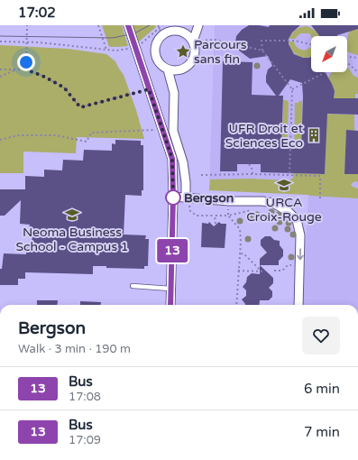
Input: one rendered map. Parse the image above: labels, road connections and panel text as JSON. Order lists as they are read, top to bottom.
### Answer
{
  "places": {
    "place": ["Parcours sans fin"],
    "building": ["UFR Droit et Sciences Eco"],
    "school or university": ["URCA Croix-Rouge", "Neoma Business School - Campus 1"],
    "other": ["Bergson"]
  },
  "lines": ["bus line 13"],
  "north": "bottom left",
  "page": {
    "status": "17:02",
    "on_map": "13",
    "heading": ["Bergson", "Walk · 3 min · 190 m"],
    "list": [
      {
        "mark": "13",
        "name": "Bus",
        "note": "17:08",
        "value": "6 min"
      },
      {
        "mark": "13",
        "name": "Bus",
        "note": "17:09",
        "value": "7 min"
      }
    ]
  }
}
